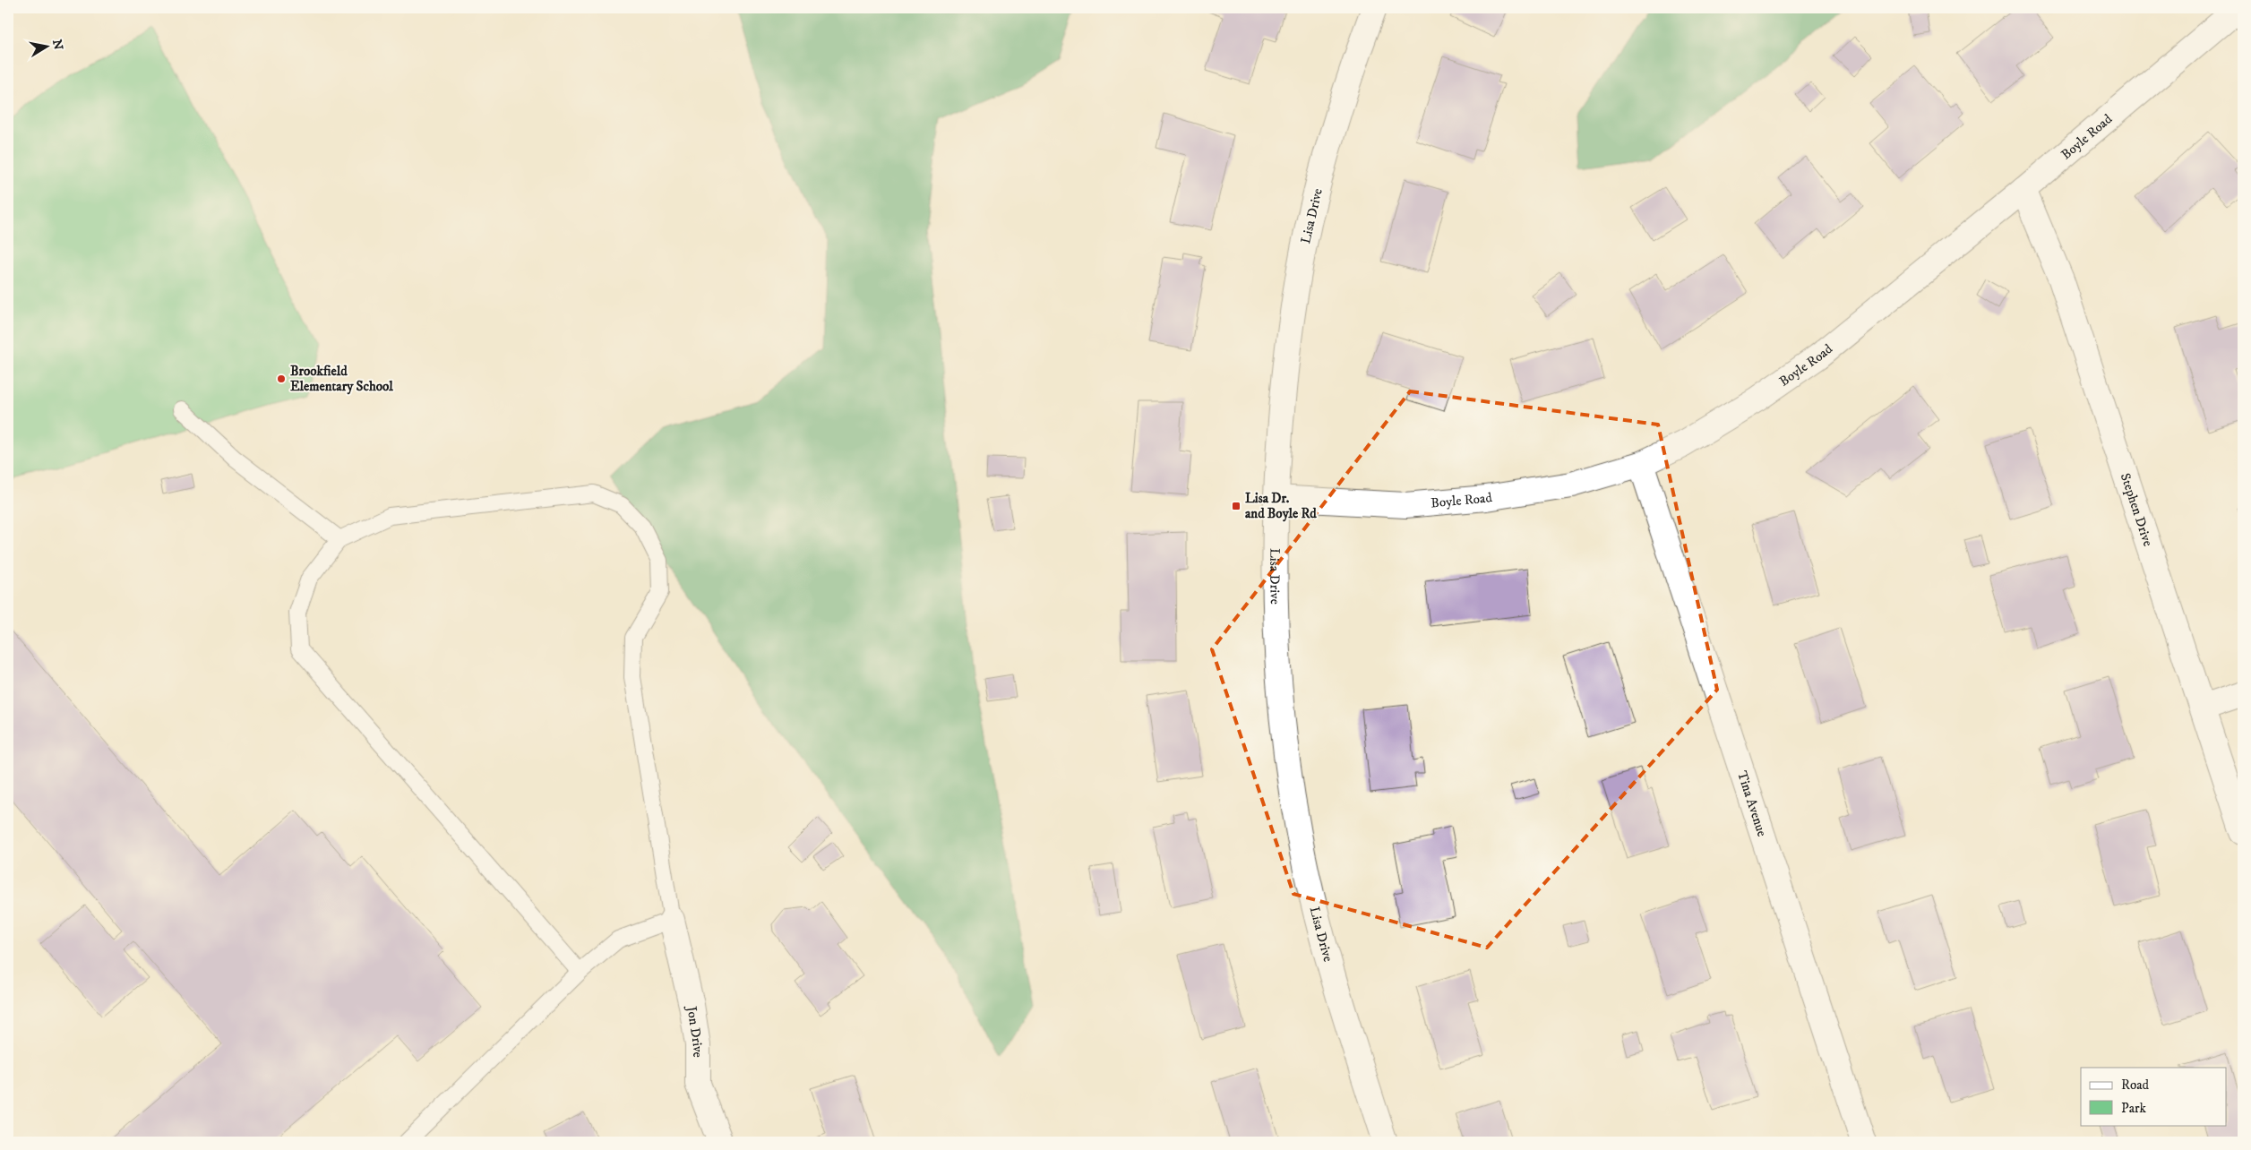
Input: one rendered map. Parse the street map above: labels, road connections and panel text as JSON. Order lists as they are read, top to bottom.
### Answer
{
  "streets": {
    "street": [
      "Boyle Road",
      "Lisa Drive",
      "Stephen Drive",
      "Tina Avenue",
      "Jon Drive"
    ]
  },
  "crossings": [
    ["Boyle Road", "Lisa Drive"],
    ["Boyle Road", "Stephen Drive"],
    ["Boyle Road", "Tina Avenue"]
  ],
  "places": {
    "other": ["Brookfield Elementary School"],
    "transit": ["Lisa Dr. and Boyle Rd"]
  },
  "legend": ["Road", "Park"],
  "north": "right"
}
